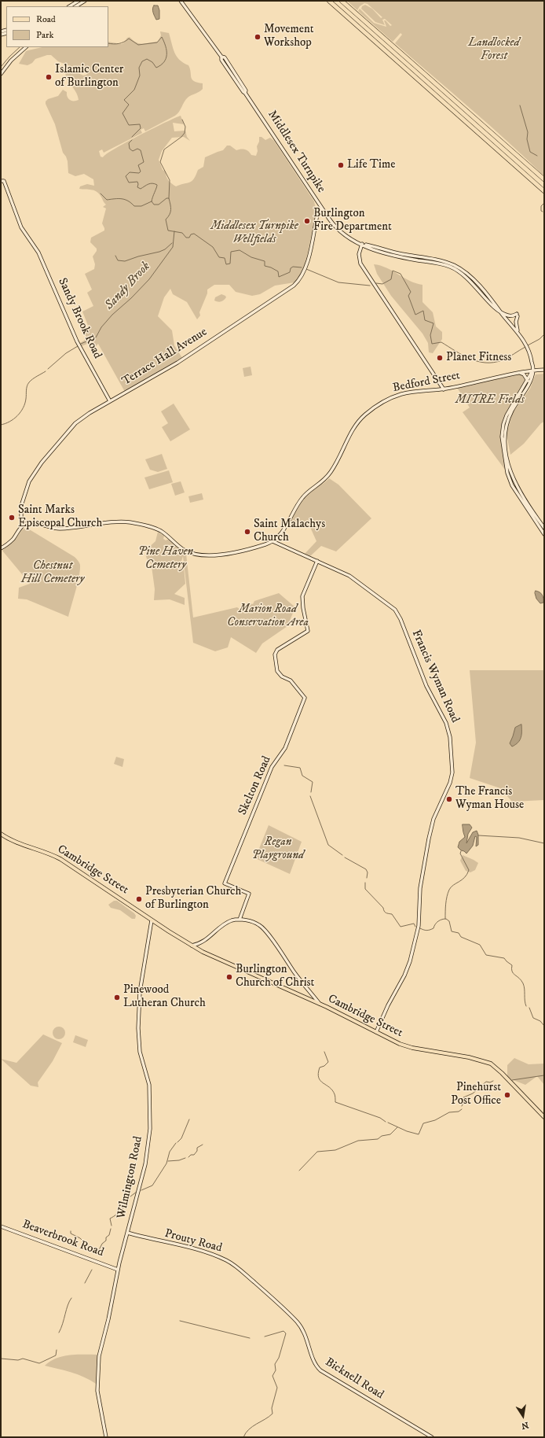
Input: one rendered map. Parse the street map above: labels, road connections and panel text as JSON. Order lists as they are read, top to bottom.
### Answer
{
  "streets": {
    "main road": [
      "Middlesex Turnpike",
      "Sandy Brook Road",
      "Terrace Hall Avenue",
      "Bedford Street",
      "Francis Wyman Road",
      "Skelton Road",
      "Cambridge Street",
      "Wilmington Road",
      "Beaverbrook Road",
      "Prouty Road",
      "Bicknell Road"
    ]
  },
  "crossings": [
    ["Middlesex Turnpike", "Terrace Hall Avenue"],
    ["Middlesex Turnpike", "Bedford Street"],
    ["Sandy Brook Road", "Terrace Hall Avenue"],
    ["Terrace Hall Avenue", "Bedford Street"],
    ["Bedford Street", "Francis Wyman Road"],
    ["Francis Wyman Road", "Skelton Road"],
    ["Francis Wyman Road", "Cambridge Street"],
    ["Cambridge Street", "Wilmington Road"],
    ["Wilmington Road", "Beaverbrook Road"],
    ["Wilmington Road", "Prouty Road"],
    ["Prouty Road", "Bicknell Road"]
  ],
  "water": ["Sandy Brook"],
  "parks": [
    "Landlocked Forest",
    "Middlesex Turnpike Wellfields",
    "MITRE Fields",
    "Pine Haven Cemetery",
    "Chestnut Hill Cemetery",
    "Marion Road Conservation Area",
    "Regan Playground"
  ],
  "places": [
    "Movement Workshop",
    "Islamic Center of Burlington",
    "Life Time",
    "Burlington Fire Department",
    "Planet Fitness",
    "Saint Marks Episcopal Church",
    "Saint Malachys Church",
    "The Francis Wyman House",
    "Presbyterian Church of Burlington",
    "Burlington Church of Christ",
    "Pinewood Lutheran Church",
    "Pinehurst Post Office"
  ],
  "legend": ["Road", "Park"],
  "north": "bottom"
}
